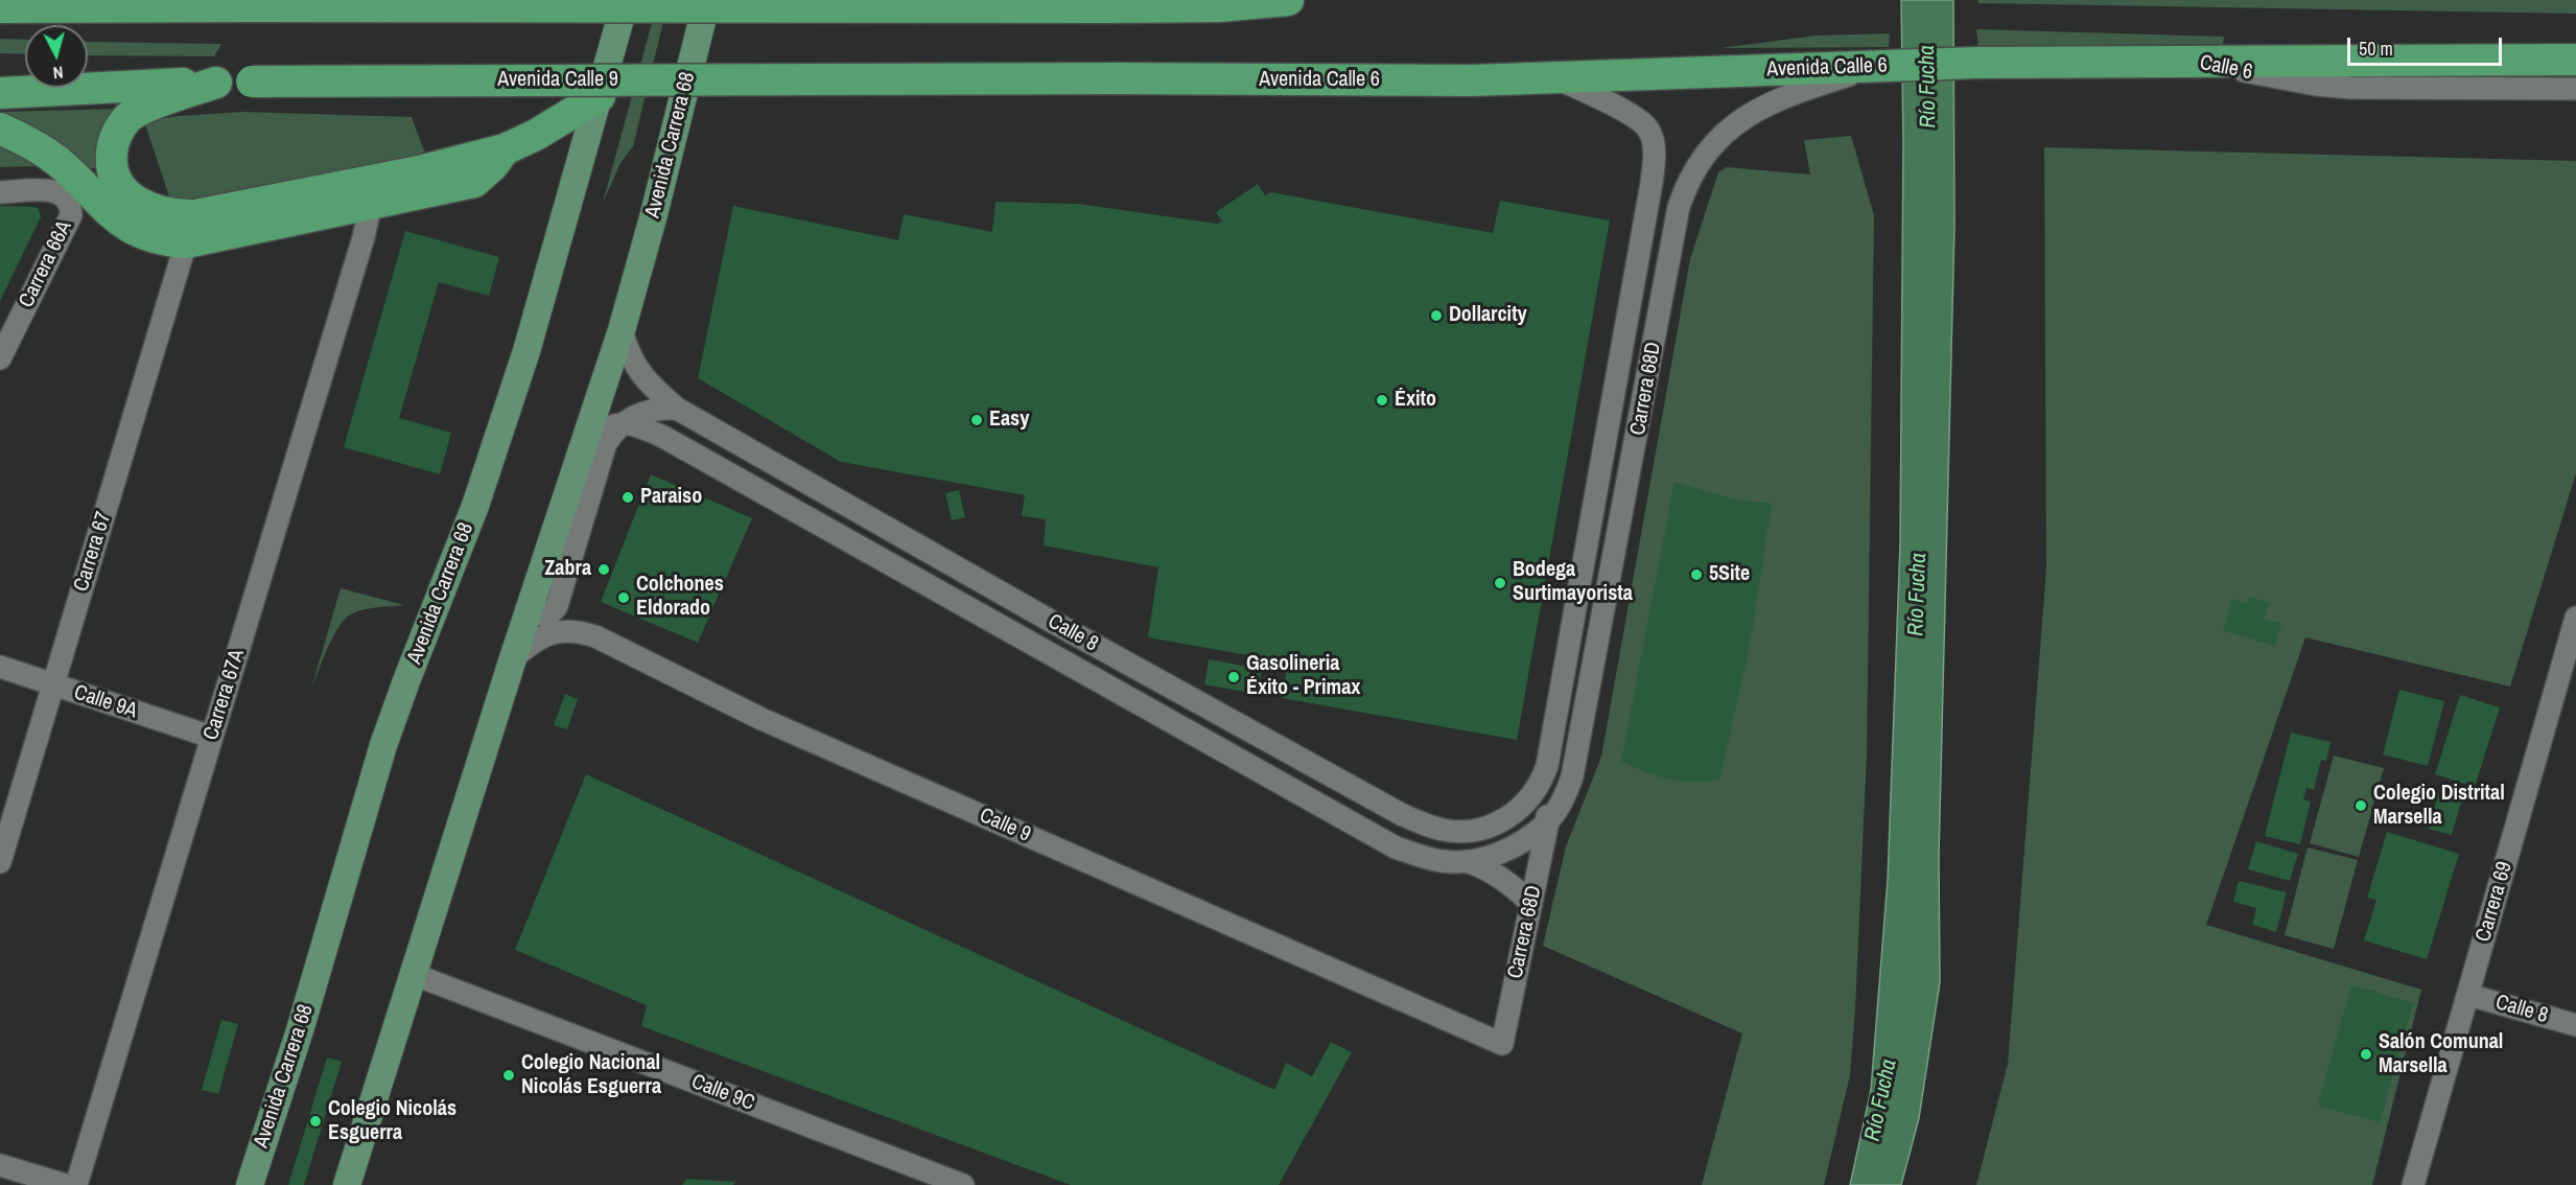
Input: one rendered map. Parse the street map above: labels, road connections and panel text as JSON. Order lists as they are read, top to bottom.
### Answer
{
  "streets": {
    "highway": ["Avenida Calle 6", "Avenida Calle 9"],
    "main road": ["Avenida Carrera 68"],
    "street": [
      "Calle 6",
      "Carrera 66A",
      "Carrera 68D",
      "Carrera 67",
      "Calle 8",
      "Carrera 67A",
      "Calle 9A",
      "Calle 9",
      "Carrera 69",
      "Calle 9C"
    ]
  },
  "crossings": [
    ["Avenida Calle 6", "Calle 6"],
    ["Avenida Calle 6", "Avenida Calle 9"],
    ["Avenida Calle 6", "Carrera 68D"],
    ["Avenida Carrera 68", "Calle 8"],
    ["Avenida Carrera 68", "Calle 9"],
    ["Avenida Carrera 68", "Calle 9C"],
    ["Carrera 68D", "Calle 8"],
    ["Carrera 68D", "Calle 9"],
    ["Carrera 67", "Calle 9A"],
    ["Calle 8", "Carrera 69"],
    ["Carrera 67A", "Calle 9A"]
  ],
  "water": ["Río Fucha"],
  "places": [
    "Dollarcity",
    "Éxito",
    "Easy",
    "Paraiso",
    "Zabra",
    "5Site",
    "Bodega Surtimayorista",
    "Colchones Eldorado",
    "Gasolineria Éxito - Primax",
    "Colegio Distrital Marsella",
    "Salón Comunal Marsella",
    "Colegio Nacional Nicolás Esguerra",
    "Colegio Nicolás Esguerra"
  ],
  "scale_bar": "50 m",
  "north": "bottom"
}
